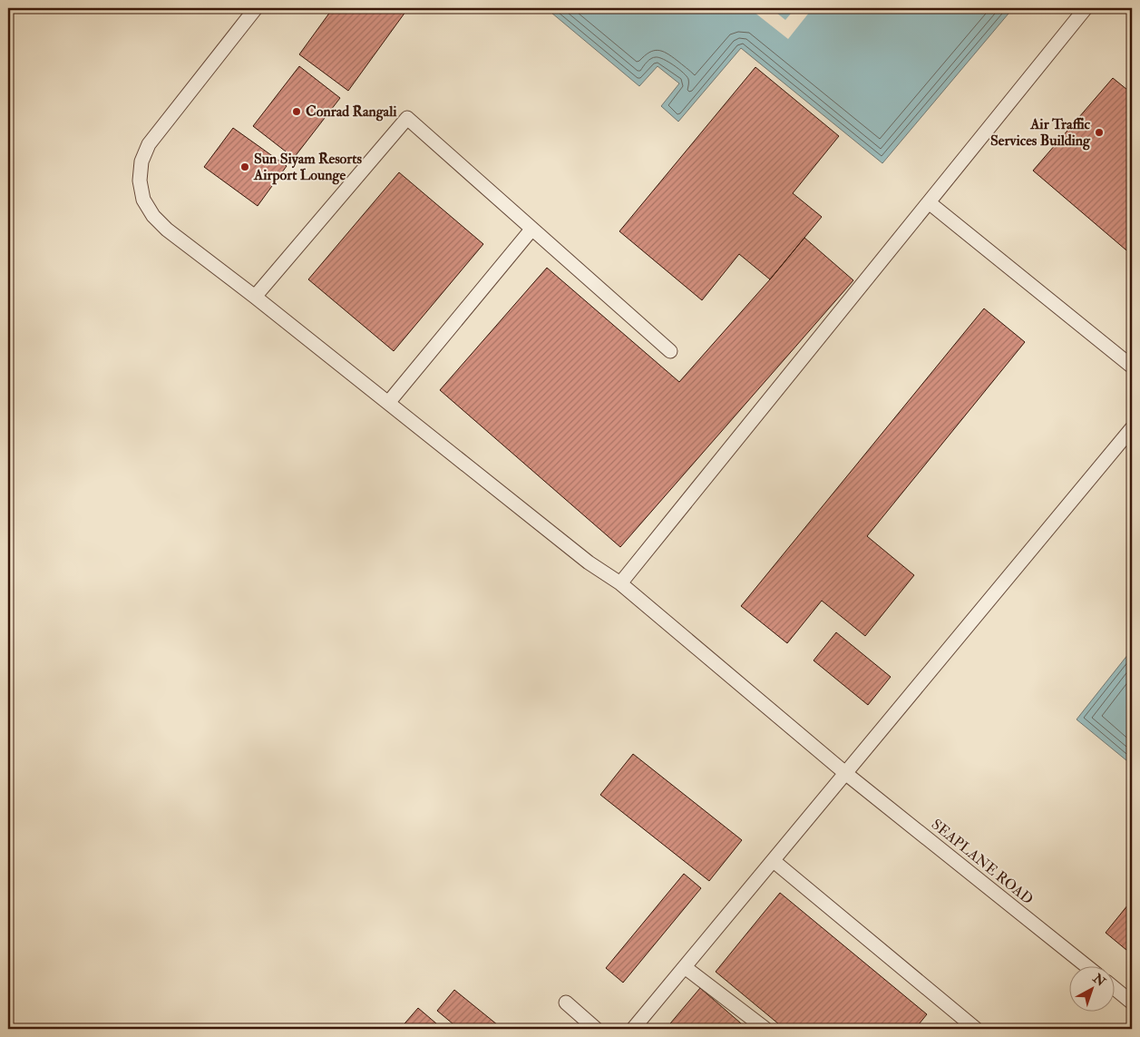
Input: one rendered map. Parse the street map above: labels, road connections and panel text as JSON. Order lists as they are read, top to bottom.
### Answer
{
  "streets": {
    "lane": ["SEAPLANE ROAD"]
  },
  "places": ["Conrad Rangali", "Air Traffic Services Building", "Sun Siyam Resorts Airport Lounge"],
  "north": "top right"
}
